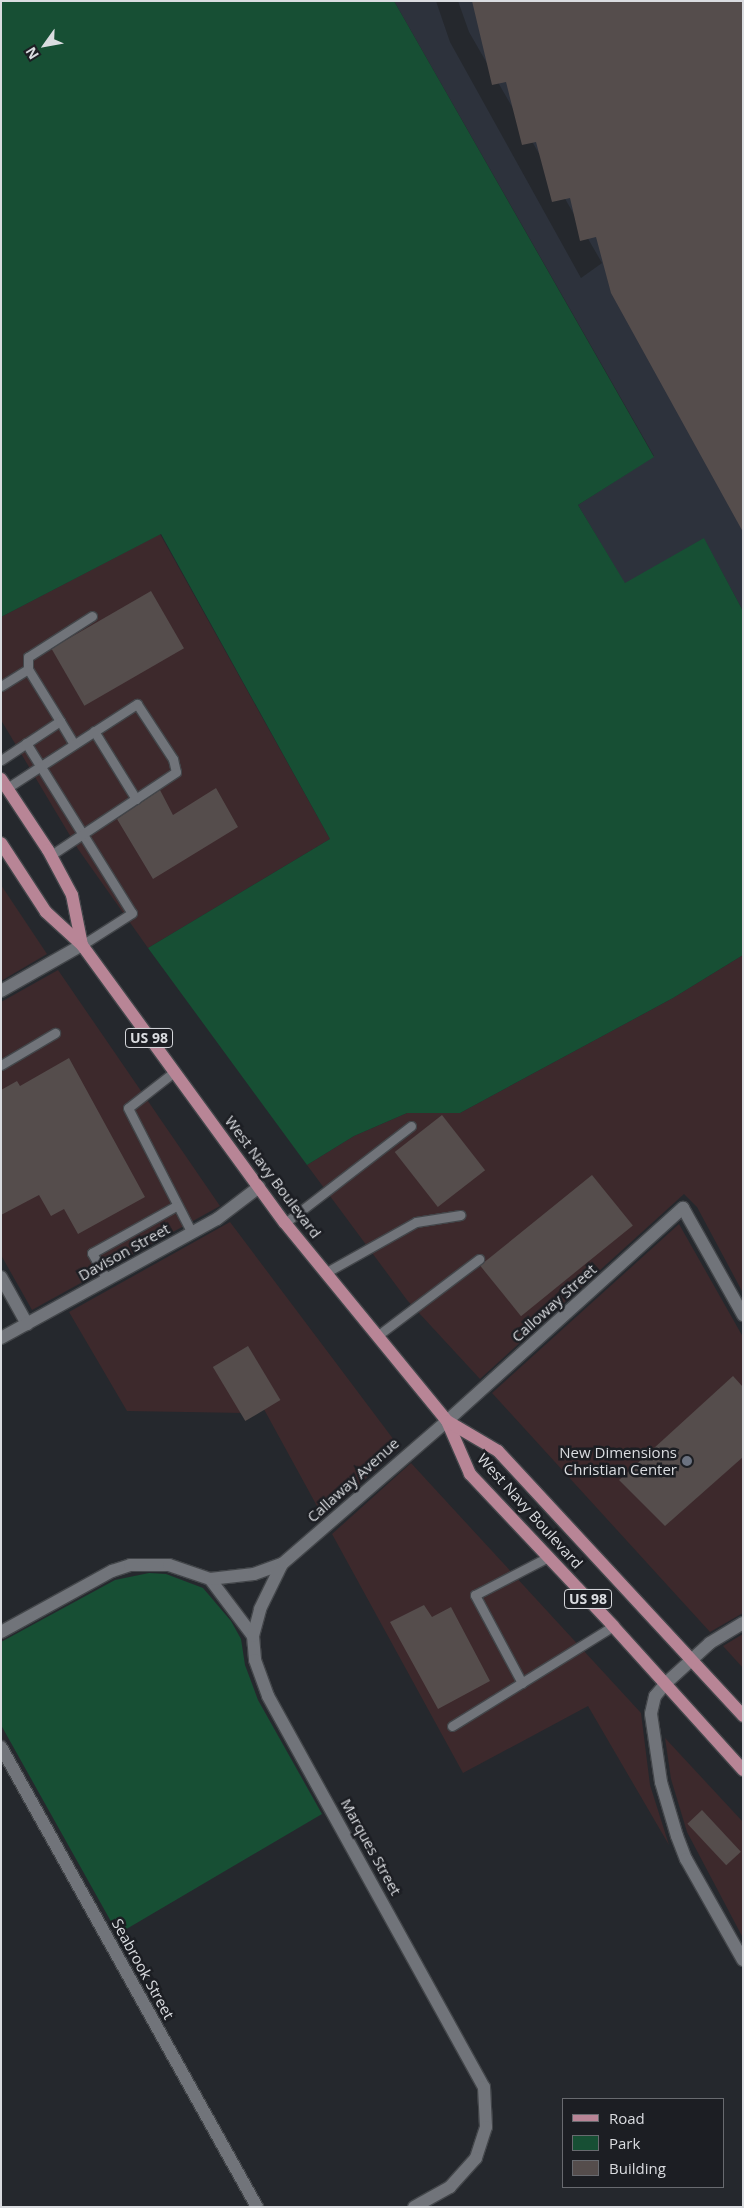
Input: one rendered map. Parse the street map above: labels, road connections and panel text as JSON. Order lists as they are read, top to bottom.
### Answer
{
  "streets": {
    "main road": ["US 98", "West Navy Boulevard"],
    "street": [
      "Davison Street",
      "Calloway Street",
      "Callaway Avenue",
      "Marques Street",
      "Seabrook Street"
    ]
  },
  "crossings": [
    ["West Navy Boulevard", "Davison Street"],
    ["West Navy Boulevard", "Calloway Street"],
    ["West Navy Boulevard", "Callaway Avenue"],
    ["Calloway Street", "Callaway Avenue"],
    ["Callaway Avenue", "Marques Street"]
  ],
  "places": ["New Dimensions Christian Center"],
  "legend": ["Road", "Park", "Building"],
  "north": "bottom left"
}
